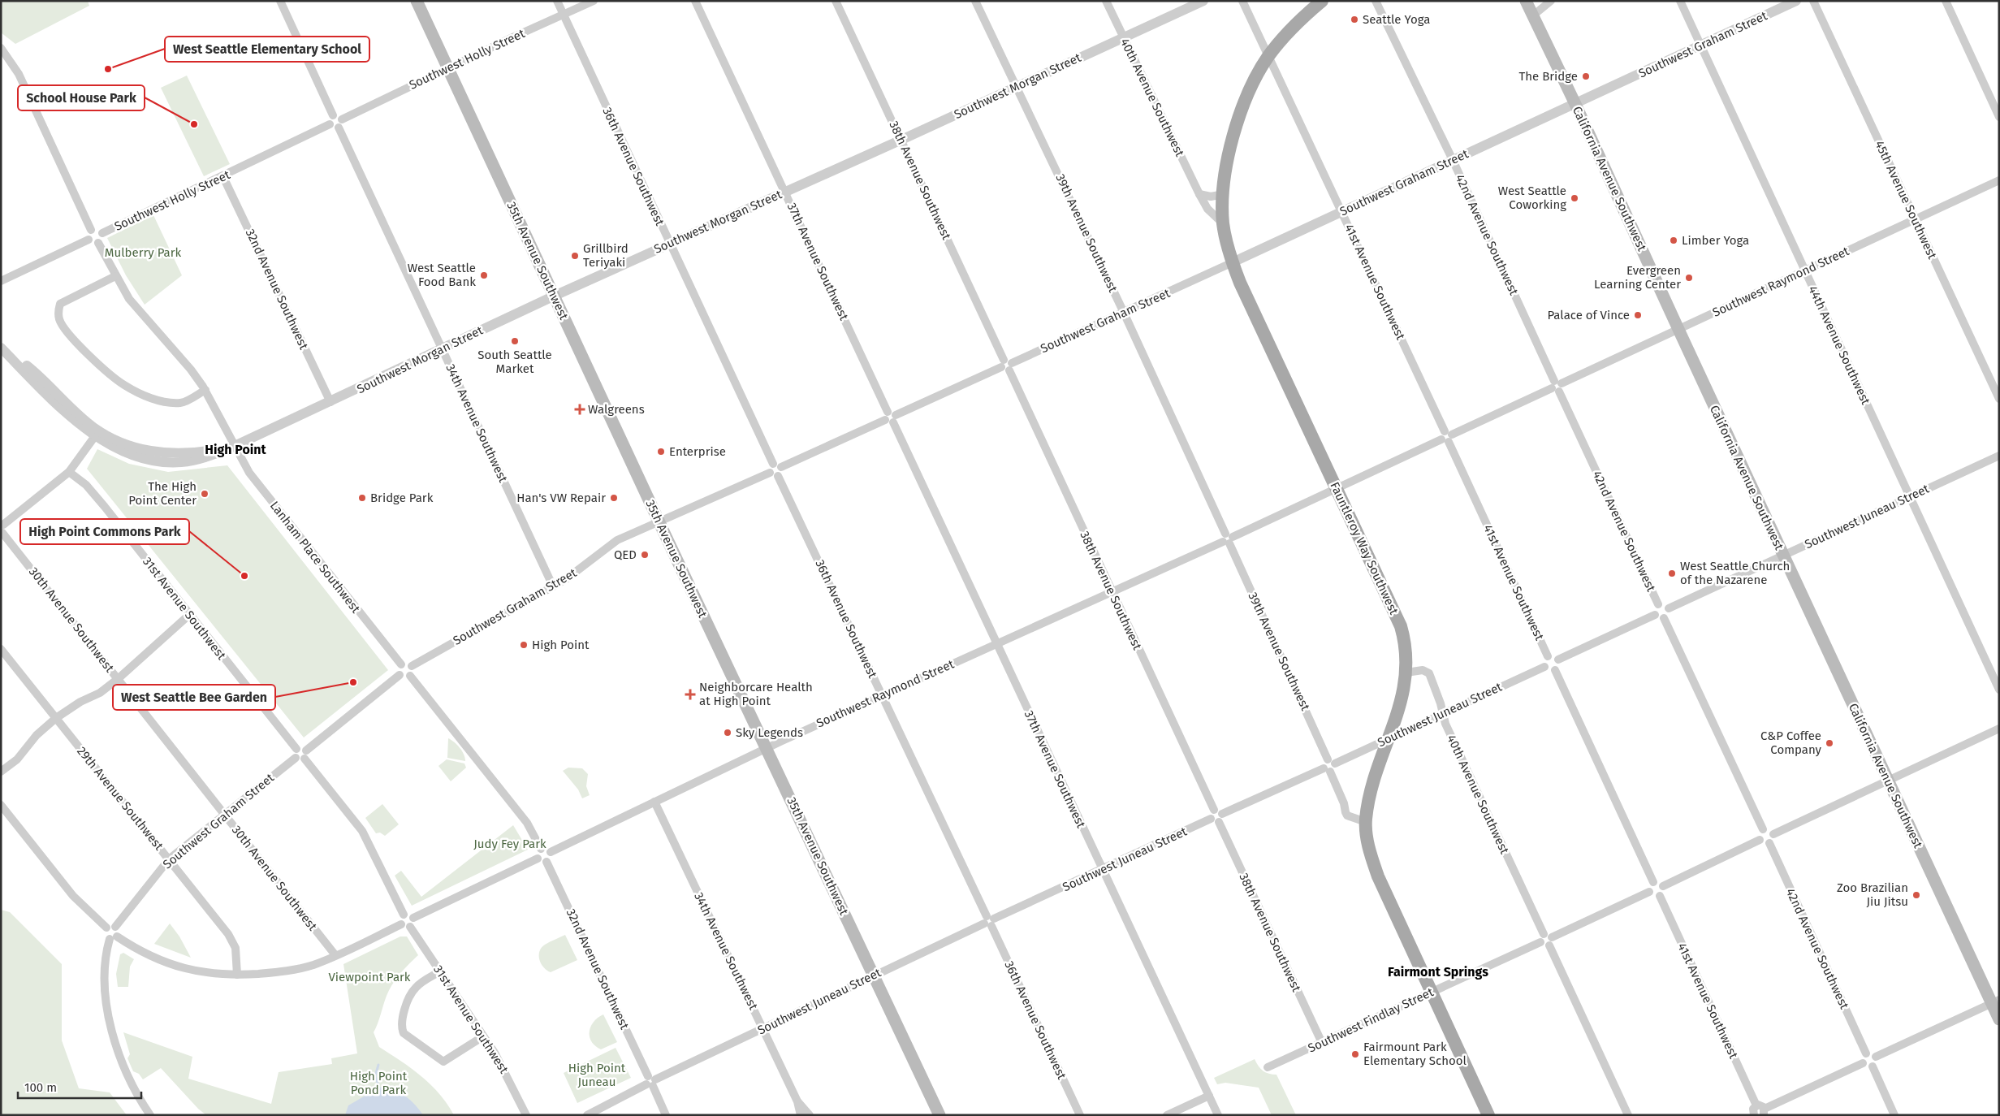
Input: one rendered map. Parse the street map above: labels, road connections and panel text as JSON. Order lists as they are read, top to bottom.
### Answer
{
  "streets": {
    "main road": ["California Avenue Southwest", "35th Avenue Southwest", "Fauntleroy Way Southwest"],
    "street": [
      "Southwest Graham Street",
      "Southwest Holly Street",
      "Southwest Morgan Street",
      "40th Avenue Southwest",
      "36th Avenue Southwest",
      "38th Avenue Southwest",
      "45th Avenue Southwest",
      "39th Avenue Southwest",
      "42nd Avenue Southwest",
      "37th Avenue Southwest",
      "41st Avenue Southwest",
      "Southwest Raymond Street",
      "32nd Avenue Southwest",
      "44th Avenue Southwest",
      "34th Avenue Southwest",
      "Southwest Juneau Street",
      "Lanham Place Southwest",
      "31st Avenue Southwest",
      "30th Avenue Southwest",
      "29th Avenue Southwest",
      "Southwest Findlay Street"
    ]
  },
  "crossings": [
    ["Southwest Graham Street", "36th Avenue Southwest"],
    ["Southwest Graham Street", "California Avenue Southwest"],
    ["Southwest Graham Street", "38th Avenue Southwest"],
    ["Southwest Graham Street", "39th Avenue Southwest"],
    ["Southwest Graham Street", "42nd Avenue Southwest"],
    ["Southwest Graham Street", "35th Avenue Southwest"],
    ["Southwest Graham Street", "37th Avenue Southwest"],
    ["Southwest Graham Street", "41st Avenue Southwest"],
    ["Southwest Graham Street", "44th Avenue Southwest"],
    ["Southwest Graham Street", "34th Avenue Southwest"],
    ["Southwest Graham Street", "Fauntleroy Way Southwest"],
    ["Southwest Graham Street", "Lanham Place Southwest"],
    ["Southwest Graham Street", "31st Avenue Southwest"],
    ["Southwest Graham Street", "30th Avenue Southwest"],
    ["Southwest Graham Street", "29th Avenue Southwest"],
    ["Southwest Holly Street", "36th Avenue Southwest"],
    ["Southwest Holly Street", "35th Avenue Southwest"],
    ["Southwest Holly Street", "32nd Avenue Southwest"],
    ["Southwest Holly Street", "34th Avenue Southwest"],
    ["Southwest Morgan Street", "40th Avenue Southwest"],
    ["Southwest Morgan Street", "36th Avenue Southwest"],
    ["Southwest Morgan Street", "38th Avenue Southwest"],
    ["Southwest Morgan Street", "39th Avenue Southwest"],
    ["Southwest Morgan Street", "35th Avenue Southwest"],
    ["Southwest Morgan Street", "37th Avenue Southwest"],
    ["Southwest Morgan Street", "32nd Avenue Southwest"],
    ["Southwest Morgan Street", "34th Avenue Southwest"],
    ["Southwest Morgan Street", "Lanham Place Southwest"],
    ["40th Avenue Southwest", "Southwest Juneau Street"],
    ["40th Avenue Southwest", "Fauntleroy Way Southwest"],
    ["40th Avenue Southwest", "Southwest Findlay Street"],
    ["36th Avenue Southwest", "Southwest Raymond Street"],
    ["36th Avenue Southwest", "Southwest Juneau Street"],
    ["California Avenue Southwest", "Southwest Raymond Street"],
    ["California Avenue Southwest", "Southwest Juneau Street"],
    ["38th Avenue Southwest", "Southwest Raymond Street"],
    ["38th Avenue Southwest", "Southwest Juneau Street"],
    ["38th Avenue Southwest", "Southwest Findlay Street"],
    ["45th Avenue Southwest", "Southwest Raymond Street"],
    ["39th Avenue Southwest", "Southwest Raymond Street"],
    ["39th Avenue Southwest", "Southwest Juneau Street"],
    ["42nd Avenue Southwest", "Southwest Raymond Street"],
    ["42nd Avenue Southwest", "Southwest Juneau Street"],
    ["35th Avenue Southwest", "Southwest Raymond Street"],
    ["35th Avenue Southwest", "Southwest Juneau Street"],
    ["37th Avenue Southwest", "Southwest Raymond Street"],
    ["37th Avenue Southwest", "Southwest Juneau Street"],
    ["41st Avenue Southwest", "Southwest Raymond Street"],
    ["41st Avenue Southwest", "Southwest Juneau Street"],
    ["41st Avenue Southwest", "Fauntleroy Way Southwest"],
    ["Southwest Raymond Street", "32nd Avenue Southwest"],
    ["Southwest Raymond Street", "44th Avenue Southwest"],
    ["Southwest Raymond Street", "34th Avenue Southwest"],
    ["Southwest Raymond Street", "Fauntleroy Way Southwest"],
    ["32nd Avenue Southwest", "Southwest Juneau Street"],
    ["44th Avenue Southwest", "Southwest Juneau Street"],
    ["34th Avenue Southwest", "Southwest Juneau Street"],
    ["Southwest Juneau Street", "Fauntleroy Way Southwest"],
    ["Fauntleroy Way Southwest", "Southwest Findlay Street"]
  ],
  "districts": ["High Point", "Fairmont Springs"],
  "parks": [
    "Mulberry Park",
    "Judy Fey Park",
    "Viewpoint Park",
    "High Point Juneau",
    "High Point Pond Park"
  ],
  "places": {
    "other": [
      "Seattle Yoga",
      "West Seattle Elementary School",
      "The Bridge",
      "School House Park",
      "West Seattle Coworking",
      "Limber Yoga",
      "Grillbird Teriyaki",
      "West Seattle Food Bank",
      "Evergreen Learning Center",
      "Palace of Vince",
      "South Seattle Market",
      "Enterprise",
      "The High Point Center",
      "Bridge Park",
      "Han's VW Repair",
      "QED",
      "West Seattle Church of the Nazarene",
      "High Point Commons Park",
      "High Point",
      "West Seattle Bee Garden",
      "Sky Legends",
      "C&P Coffee Company",
      "Zoo Brazilian Jiu Jitsu",
      "Fairmount Park Elementary School"
    ],
    "health": ["Walgreens", "Neighborcare Health at High Point"]
  },
  "scale_bar": "100 m"
}
